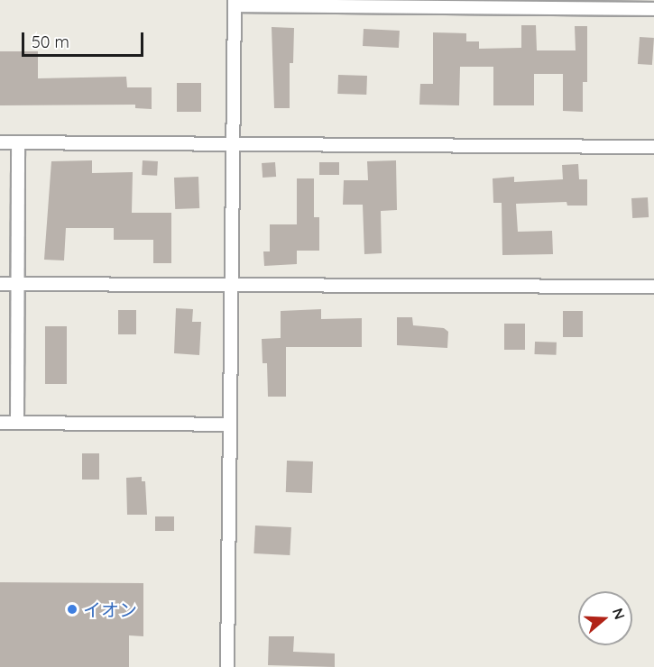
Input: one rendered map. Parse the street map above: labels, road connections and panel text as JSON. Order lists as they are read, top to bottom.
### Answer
{
  "places": ["イオン"],
  "scale_bar": "50 m",
  "north": "right"
}
